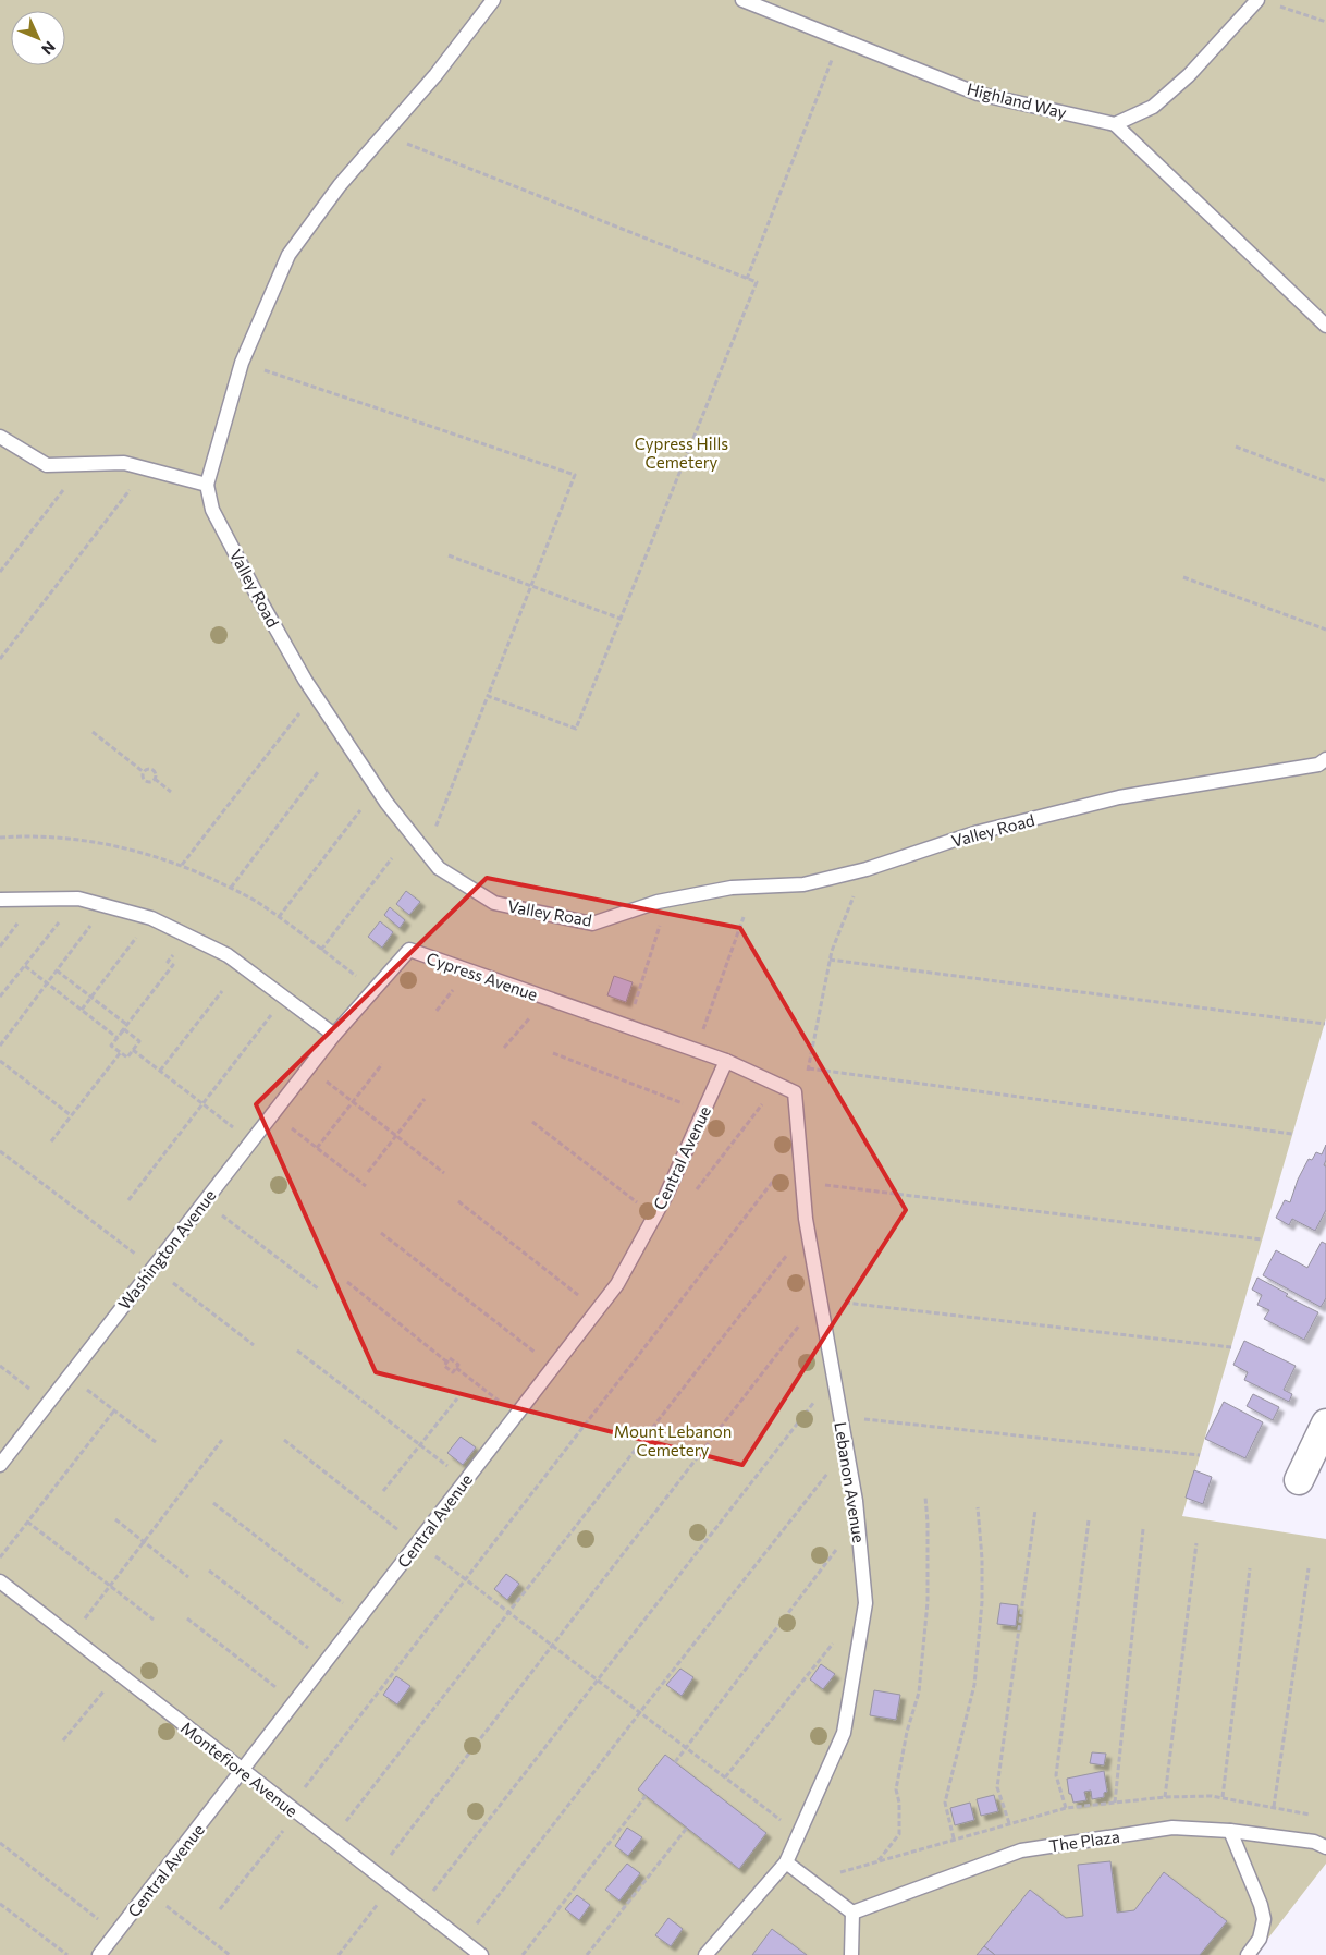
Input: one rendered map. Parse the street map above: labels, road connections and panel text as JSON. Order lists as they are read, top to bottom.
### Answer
{
  "streets": {
    "lane": [
      "Highland Way",
      "Valley Road",
      "Cypress Avenue",
      "Central Avenue",
      "Washington Avenue",
      "Lebanon Avenue",
      "Montefiore Avenue",
      "The Plaza"
    ]
  },
  "crossings": [
    ["Cypress Avenue", "Central Avenue"],
    ["Cypress Avenue", "Washington Avenue"],
    ["Cypress Avenue", "Lebanon Avenue"],
    ["Central Avenue", "Montefiore Avenue"]
  ],
  "parks": ["Cypress Hills Cemetery", "Mount Lebanon Cemetery"],
  "north": "bottom right"
}
